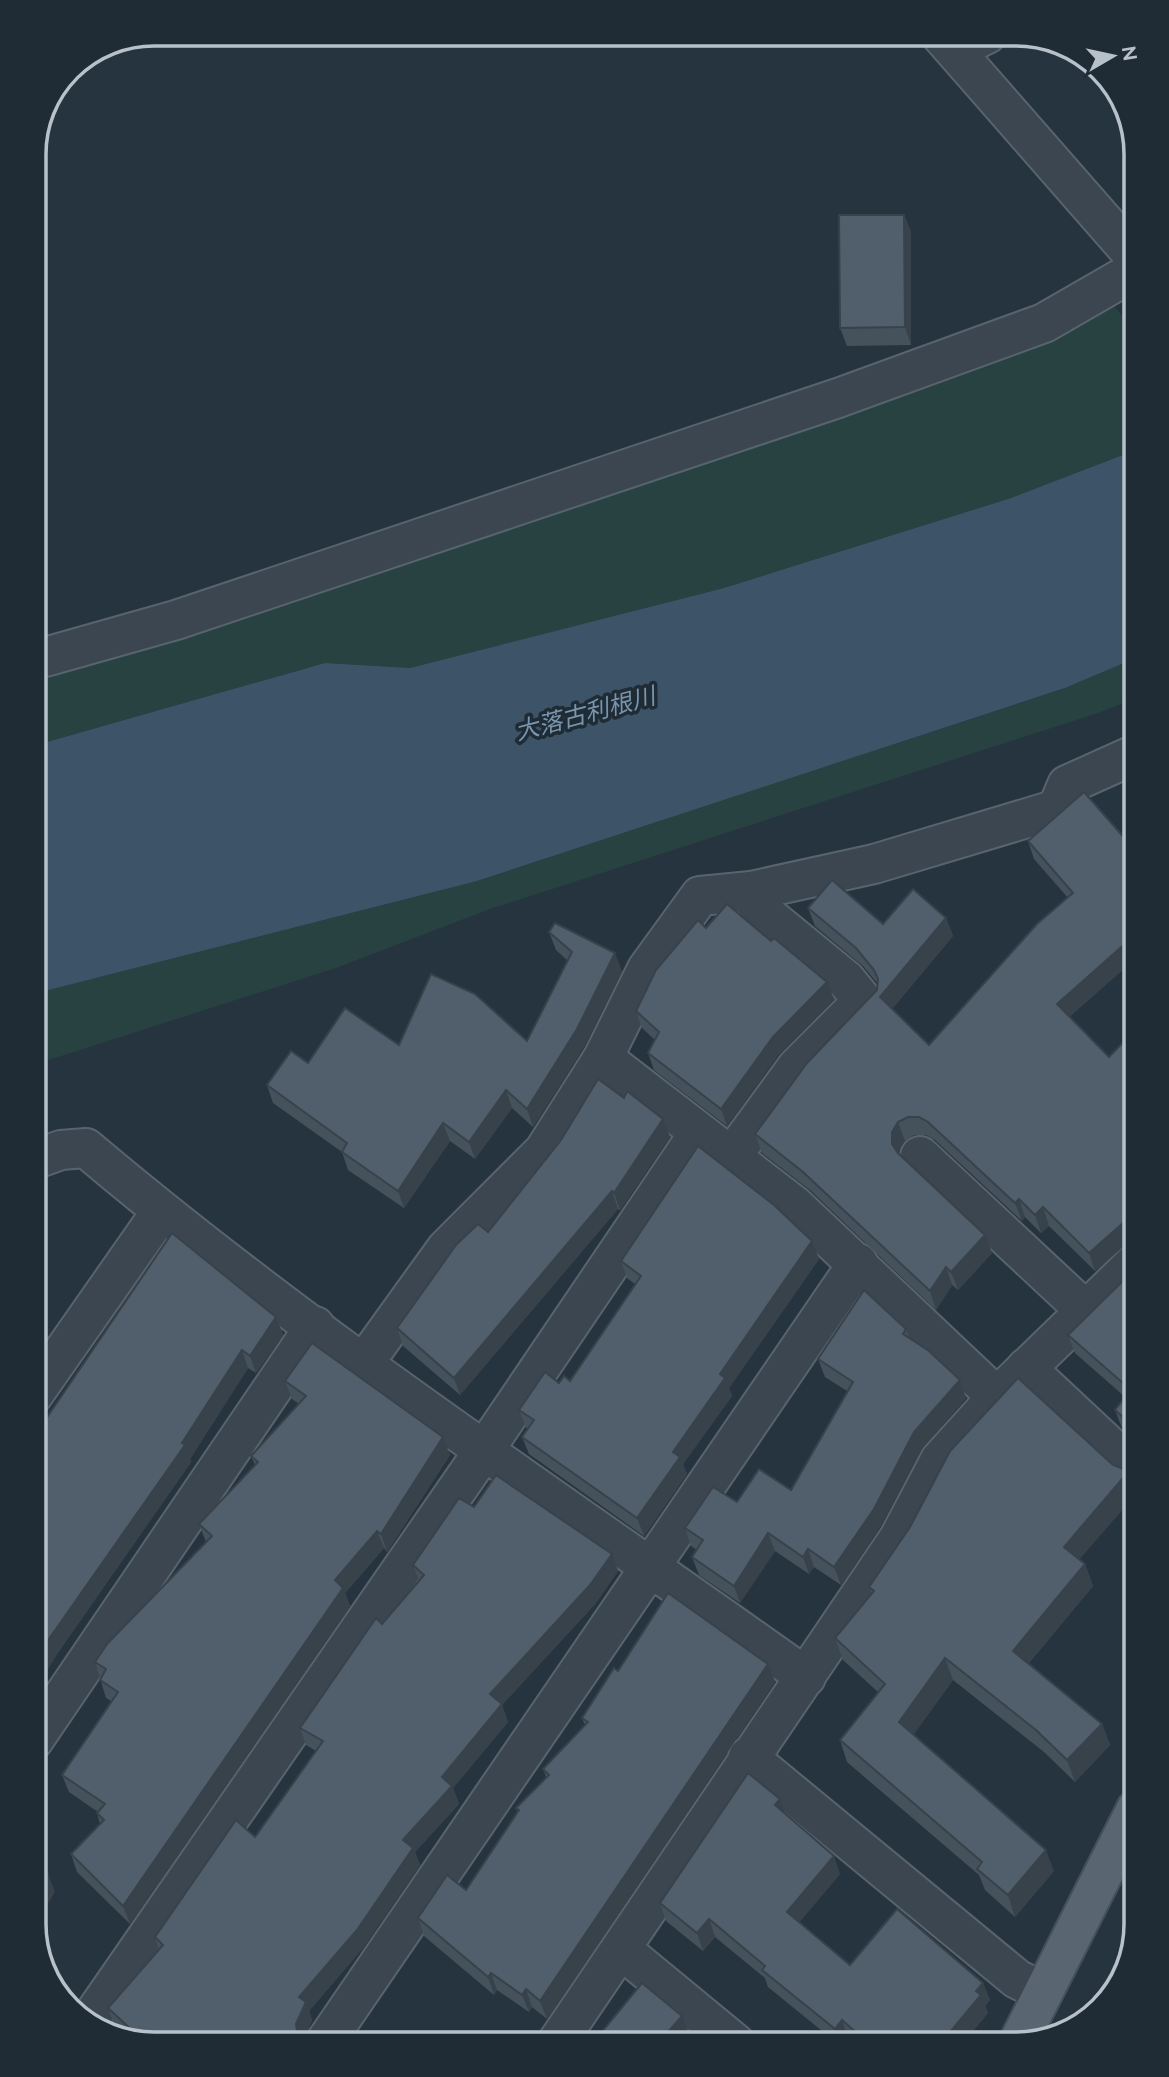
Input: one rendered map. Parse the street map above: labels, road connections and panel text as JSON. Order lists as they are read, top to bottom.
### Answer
{
  "water": ["大落古利根川"],
  "north": "right"
}
